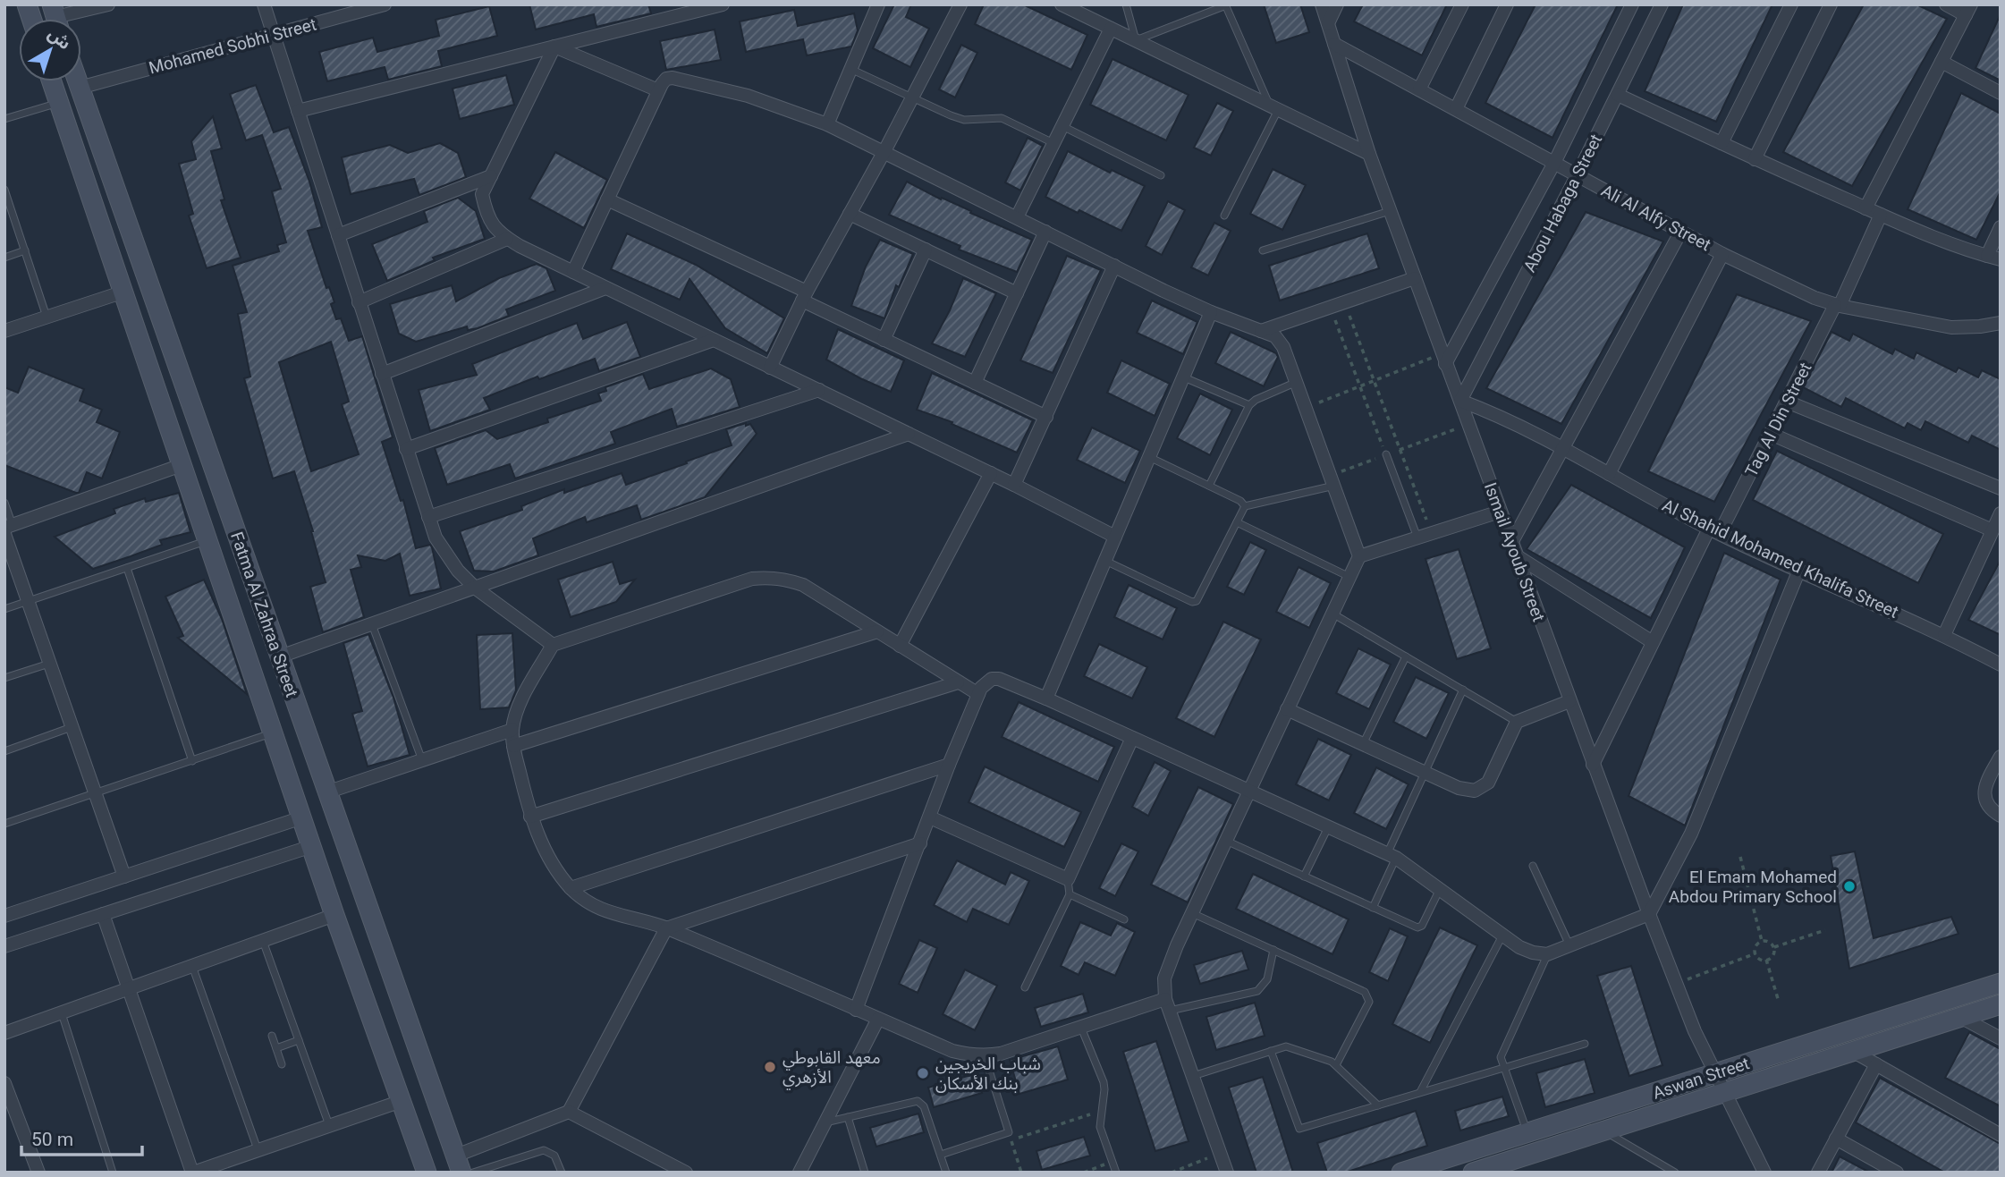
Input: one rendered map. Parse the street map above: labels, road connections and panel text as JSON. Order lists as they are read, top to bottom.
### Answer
{
  "streets": {
    "street": [
      "Mohamed Sobhi Street",
      "Abou Habaga Street",
      "Ali Al Alfy Street",
      "Tag Al Din Street",
      "Ismail Ayoub Street",
      "Al Shahid Mohamed Khalifa Street",
      "Fatma Al Zahraa Street",
      "Aswan Street"
    ]
  },
  "crossings": [
    ["Mohamed Sobhi Street", "Fatma Al Zahraa Street"],
    ["Abou Habaga Street", "Ali Al Alfy Street"],
    ["Abou Habaga Street", "Ismail Ayoub Street"],
    ["Abou Habaga Street", "Al Shahid Mohamed Khalifa Street"],
    ["Ali Al Alfy Street", "Tag Al Din Street"],
    ["Ali Al Alfy Street", "Ismail Ayoub Street"],
    ["Tag Al Din Street", "Ismail Ayoub Street"],
    ["Tag Al Din Street", "Al Shahid Mohamed Khalifa Street"],
    ["Ismail Ayoub Street", "Al Shahid Mohamed Khalifa Street"],
    ["Ismail Ayoub Street", "Aswan Street"]
  ],
  "places": ["El Emam Mohamed Abdou Primary School", "معهد القابوطي الأزهري", "شباب الخريجين بنك الأسكان"],
  "scale_bar": "50 m",
  "north": "top right"
}
